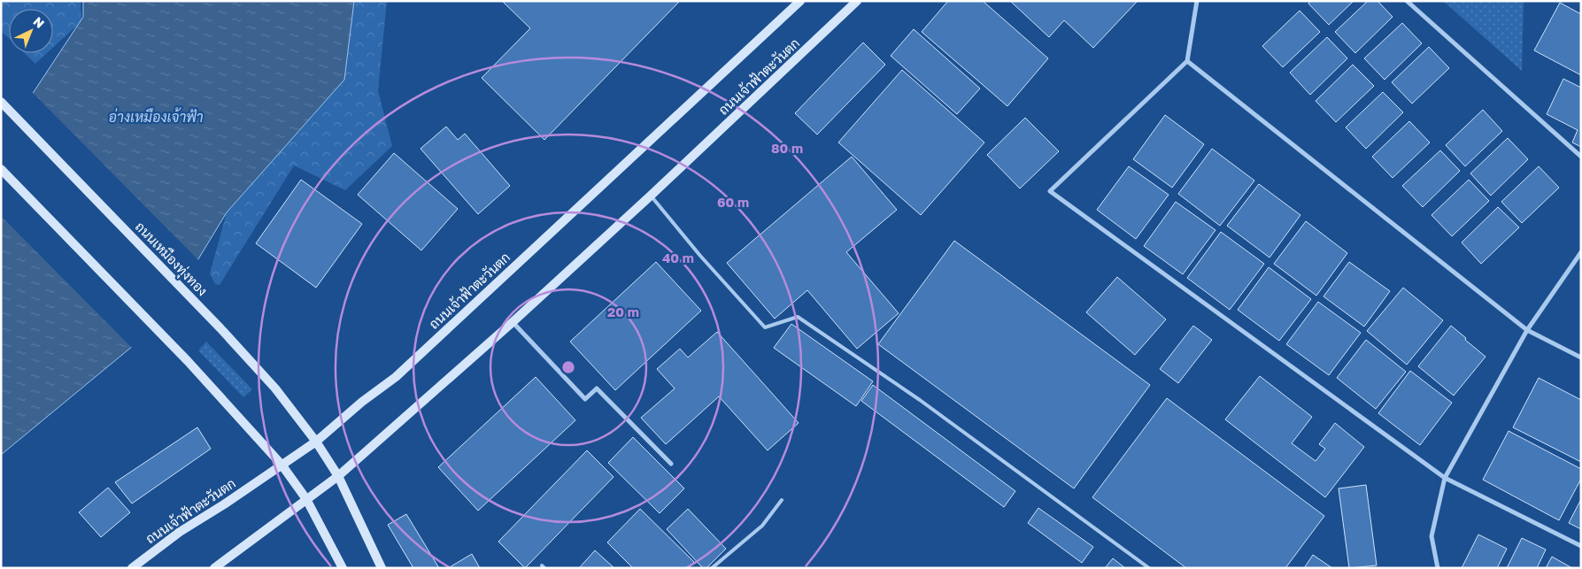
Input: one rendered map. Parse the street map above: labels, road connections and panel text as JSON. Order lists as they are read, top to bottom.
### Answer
{
  "streets": {
    "main road": ["ถนนเจ้าฟ้าตะวันตก", "ถนนเหมืองทุ่งทอง"]
  },
  "crossings": [
    ["ถนนเจ้าฟ้าตะวันตก", "ถนนเหมืองทุ่งทอง"]
  ],
  "water": ["อ่างเหมืองเจ้าฟ้า"],
  "north": "top right",
  "rings": [
    "80 m",
    "60 m",
    "40 m",
    "20 m"
  ]
}
